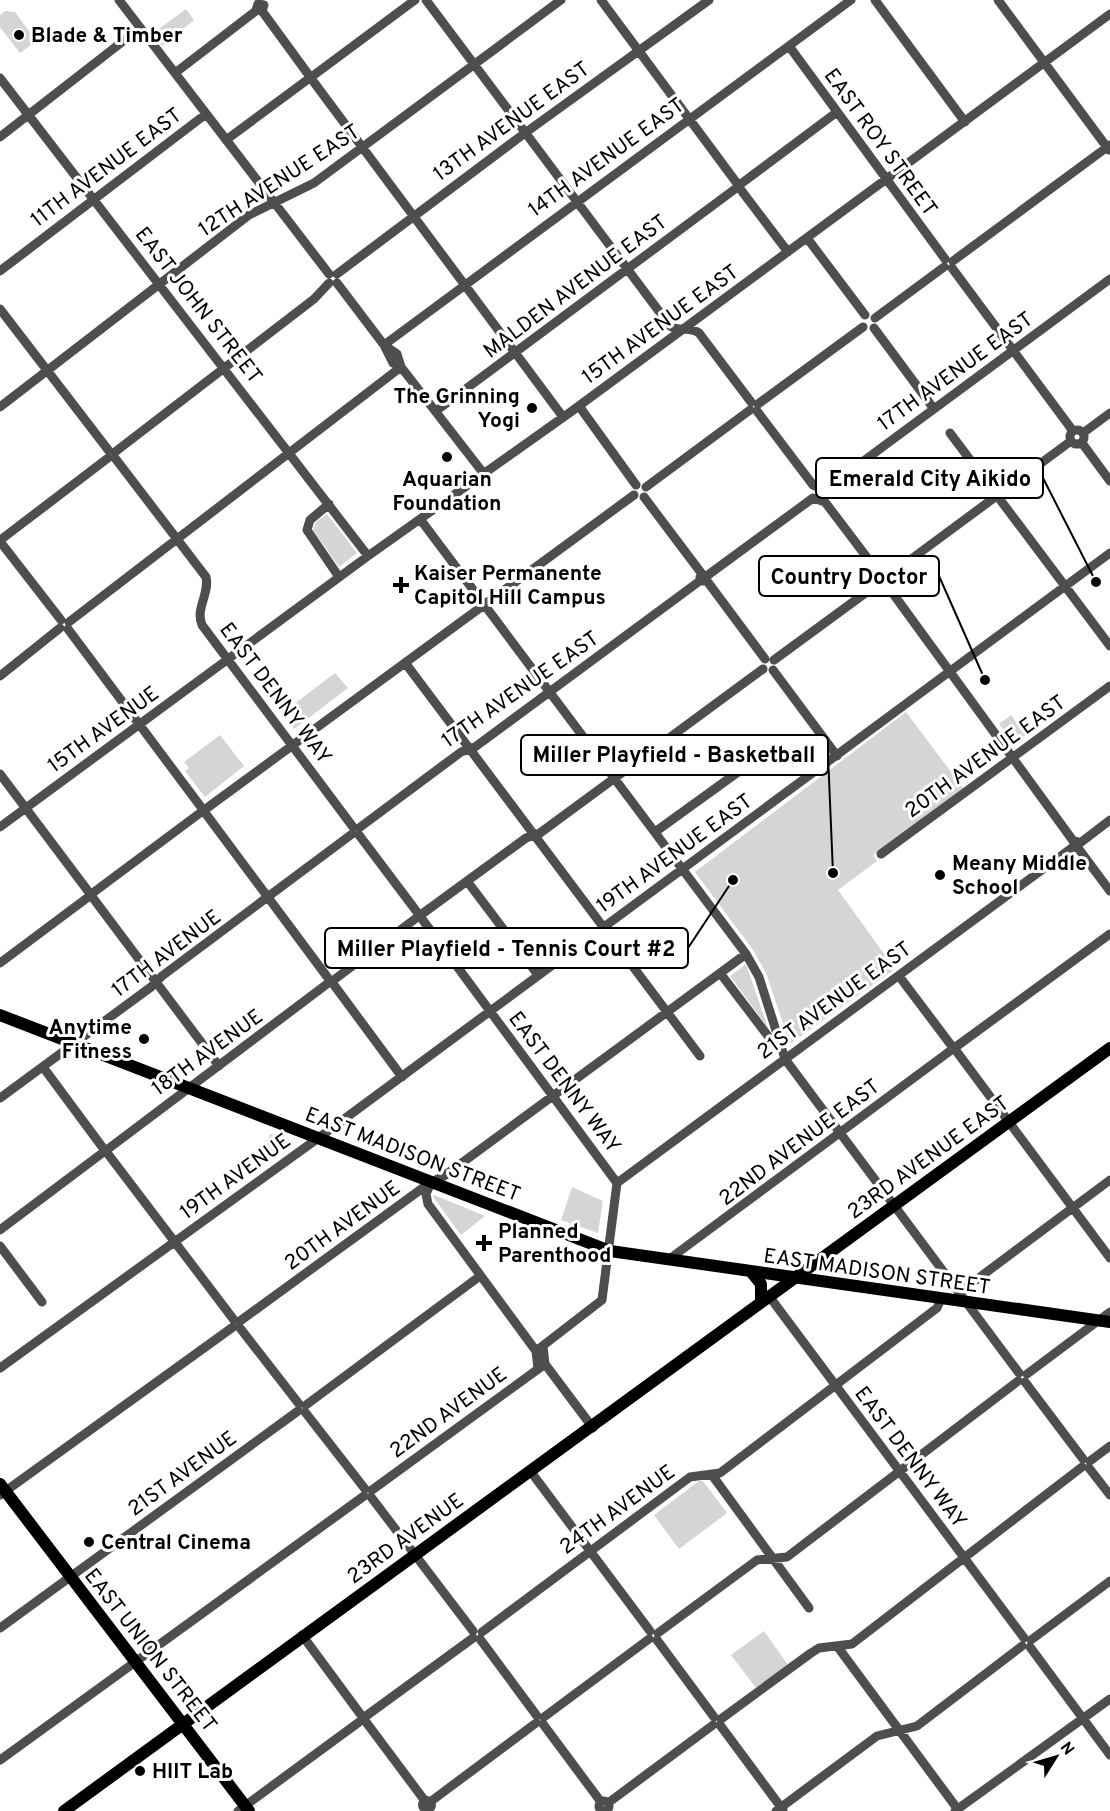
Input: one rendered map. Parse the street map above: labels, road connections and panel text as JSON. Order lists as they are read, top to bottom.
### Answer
{
  "streets": {
    "main road": [
      "EAST MADISON STREET",
      "23RD AVENUE EAST",
      "23RD AVENUE",
      "EAST UNION STREET"
    ],
    "street": [
      "13TH AVENUE EAST",
      "EAST ROY STREET",
      "14TH AVENUE EAST",
      "11TH AVENUE EAST",
      "12TH AVENUE EAST",
      "MALDEN AVENUE EAST",
      "EAST JOHN STREET",
      "15TH AVENUE EAST",
      "17TH AVENUE EAST",
      "EAST DENNY WAY",
      "15TH AVENUE",
      "20TH AVENUE EAST",
      "19TH AVENUE EAST",
      "17TH AVENUE",
      "21ST AVENUE EAST",
      "18TH AVENUE",
      "22ND AVENUE EAST",
      "19TH AVENUE",
      "20TH AVENUE",
      "22ND AVENUE",
      "21ST AVENUE",
      "24TH AVENUE"
    ]
  },
  "crossings": [
    ["13TH AVENUE EAST", "EAST JOHN STREET"],
    ["13TH AVENUE EAST", "EAST DENNY WAY"],
    ["EAST ROY STREET", "14TH AVENUE EAST"],
    ["EAST ROY STREET", "MALDEN AVENUE EAST"],
    ["EAST ROY STREET", "15TH AVENUE EAST"],
    ["EAST ROY STREET", "17TH AVENUE EAST"],
    ["11TH AVENUE EAST", "EAST JOHN STREET"],
    ["12TH AVENUE EAST", "EAST JOHN STREET"],
    ["12TH AVENUE EAST", "EAST DENNY WAY"],
    ["EAST JOHN STREET", "15TH AVENUE EAST"],
    ["15TH AVENUE EAST", "EAST DENNY WAY"],
    ["15TH AVENUE EAST", "15TH AVENUE"],
    ["17TH AVENUE EAST", "EAST DENNY WAY"],
    ["17TH AVENUE EAST", "17TH AVENUE"],
    ["EAST DENNY WAY", "15TH AVENUE"],
    ["EAST DENNY WAY", "19TH AVENUE EAST"],
    ["EAST DENNY WAY", "17TH AVENUE"],
    ["EAST DENNY WAY", "21ST AVENUE EAST"],
    ["EAST DENNY WAY", "18TH AVENUE"],
    ["EAST DENNY WAY", "EAST MADISON STREET"],
    ["EAST DENNY WAY", "23RD AVENUE EAST"],
    ["EAST DENNY WAY", "19TH AVENUE"],
    ["EAST DENNY WAY", "20TH AVENUE"],
    ["EAST DENNY WAY", "24TH AVENUE"],
    ["EAST DENNY WAY", "23RD AVENUE"],
    ["19TH AVENUE EAST", "19TH AVENUE"],
    ["17TH AVENUE", "EAST MADISON STREET"],
    ["18TH AVENUE", "EAST MADISON STREET"],
    ["22ND AVENUE EAST", "EAST MADISON STREET"],
    ["EAST MADISON STREET", "23RD AVENUE EAST"],
    ["EAST MADISON STREET", "19TH AVENUE"],
    ["EAST MADISON STREET", "20TH AVENUE"],
    ["EAST MADISON STREET", "24TH AVENUE"],
    ["23RD AVENUE EAST", "23RD AVENUE"],
    ["20TH AVENUE", "EAST UNION STREET"],
    ["22ND AVENUE", "EAST UNION STREET"],
    ["21ST AVENUE", "EAST UNION STREET"],
    ["24TH AVENUE", "EAST UNION STREET"],
    ["23RD AVENUE", "EAST UNION STREET"]
  ],
  "places": {
    "other": [
      "Blade & Timber",
      "The Grinning Yogi",
      "Aquarian Foundation",
      "Emerald City Aikido",
      "Country Doctor",
      "Miller Playfield - Basketball",
      "Meany Middle School",
      "Miller Playfield - Tennis Court #2",
      "Anytime Fitness",
      "Central Cinema",
      "HIIT Lab"
    ],
    "health": ["Kaiser Permanente Capitol Hill Campus", "Planned Parenthood"]
  },
  "north": "top right"
}
